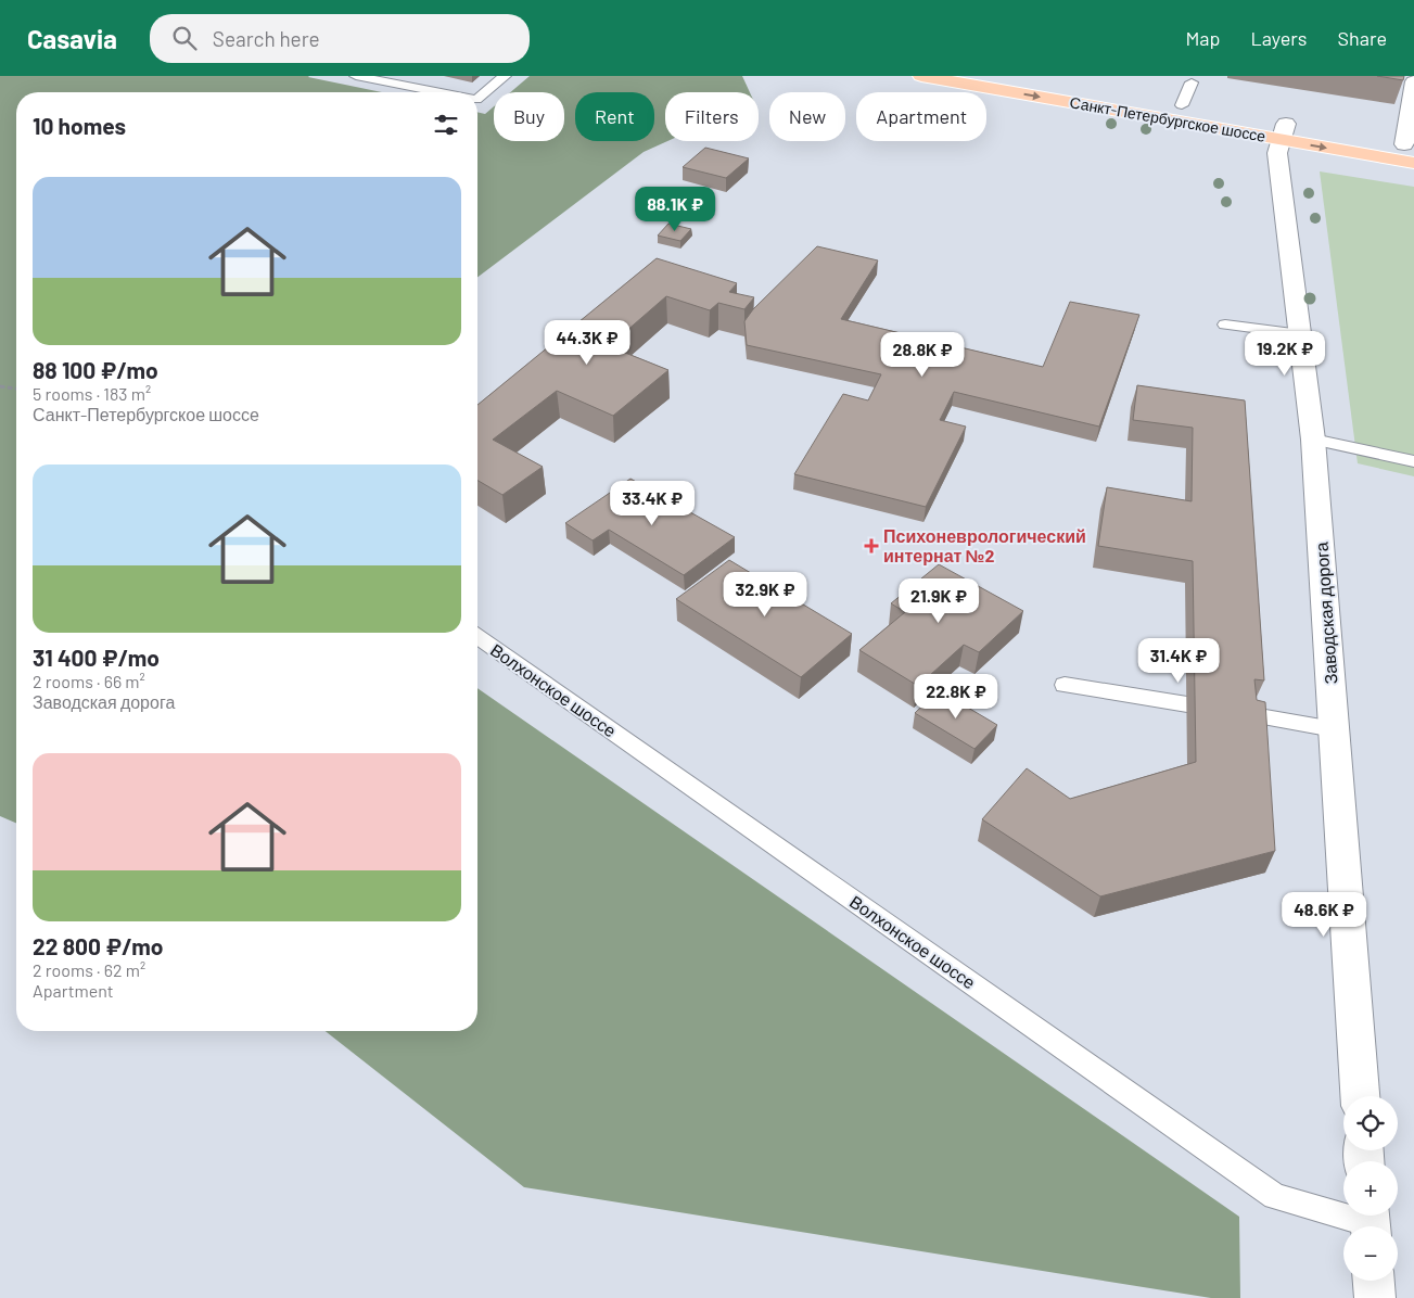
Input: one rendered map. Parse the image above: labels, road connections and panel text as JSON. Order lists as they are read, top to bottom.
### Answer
{
  "streets": {
    "main road": ["Санкт-Петербургское шоссе"],
    "street": ["Заводская дорога"],
    "lane": ["Волхонское шоссе"]
  },
  "crossings": [
    ["Санкт-Петербургское шоссе", "Заводская дорога"]
  ],
  "places": {
    "health": ["Психоневрологический интернат №2"]
  },
  "page": {
    "header": "Casavia",
    "search": "Search here",
    "nav": ["Map", "Layers", "Share"],
    "chip": [
      "Buy",
      "Rent",
      "Filters",
      "New",
      "Apartment"
    ],
    "heading": "10 homes",
    "list": [
      {
        "name": "88 100 ₽/mo",
        "note": "5 rooms · 183 m² · Санкт-Петербургское шоссе"
      },
      {
        "name": "31 400 ₽/mo",
        "note": "2 rooms · 66 m² · Заводская дорога"
      },
      {
        "name": "22 800 ₽/mo",
        "note": "2 rooms · 62 m² · Apartment"
      }
    ],
    "price": [
      "88.1K ₽",
      "44.3K ₽",
      "19.2K ₽",
      "28.8K ₽",
      "33.4K ₽",
      "32.9K ₽",
      "21.9K ₽",
      "31.4K ₽",
      "22.8K ₽",
      "48.6K ₽"
    ],
    "map_buttons": ["+", "−"]
  }
}
